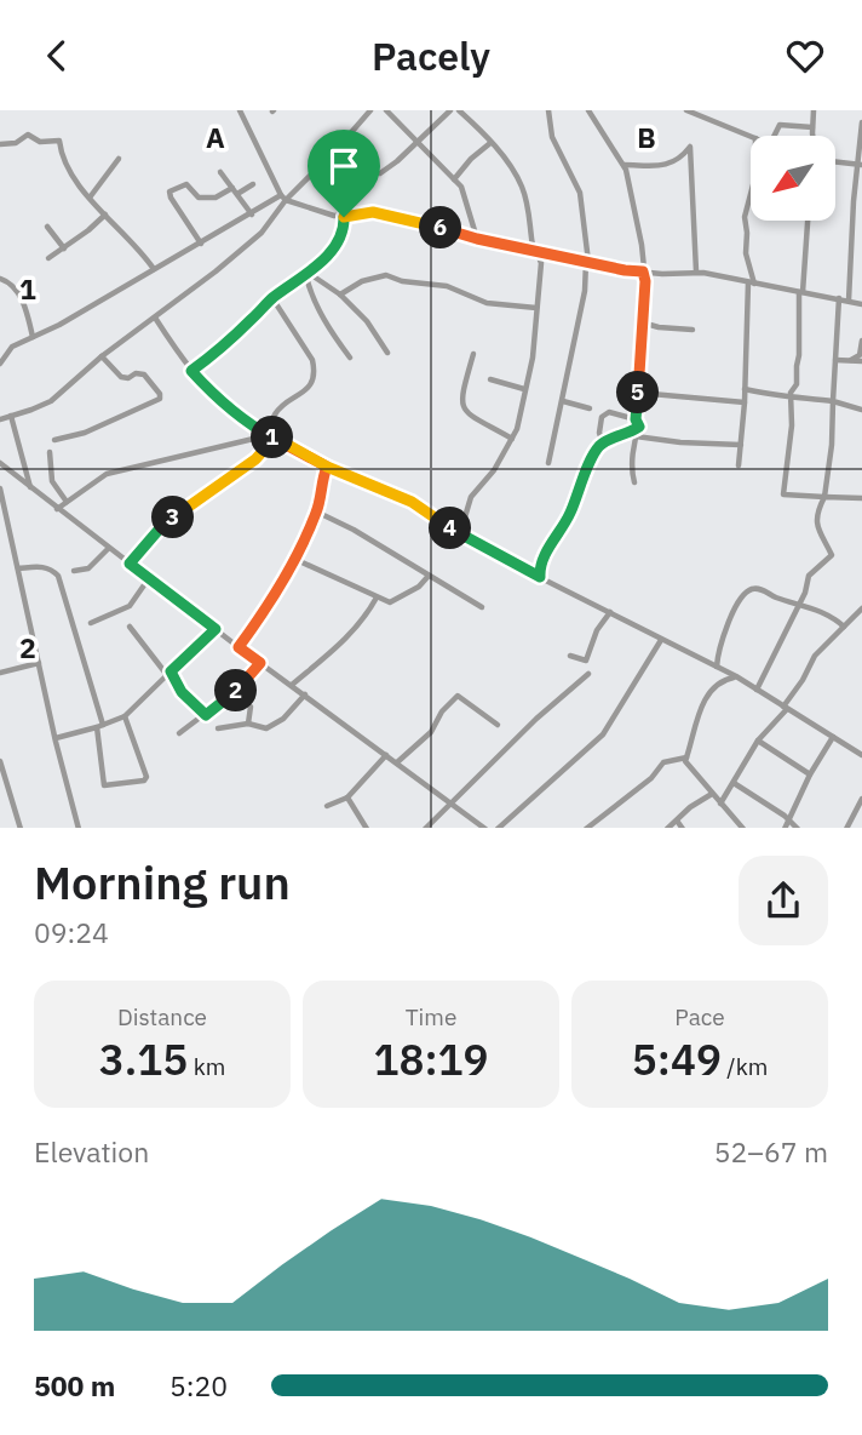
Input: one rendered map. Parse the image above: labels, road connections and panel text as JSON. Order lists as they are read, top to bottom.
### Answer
{
  "north": "bottom left",
  "page": {
    "header": "Pacely",
    "pins": [
      "6",
      "5",
      "1",
      "3",
      "4",
      "2"
    ],
    "heading": ["Morning run", "09:24"],
    "stats": [
      ["Distance", "3.15 km"],
      ["Time", "18:19"],
      ["Pace", "5:49 /km"]
    ],
    "chart": ["Elevation", "52–67 m"],
    "list": [
      {
        "name": "500 m",
        "note": "5:20"
      }
    ]
  },
  "grid": {
    "columns": ["A", "B"],
    "rows": ["1", "2"]
  }
}
